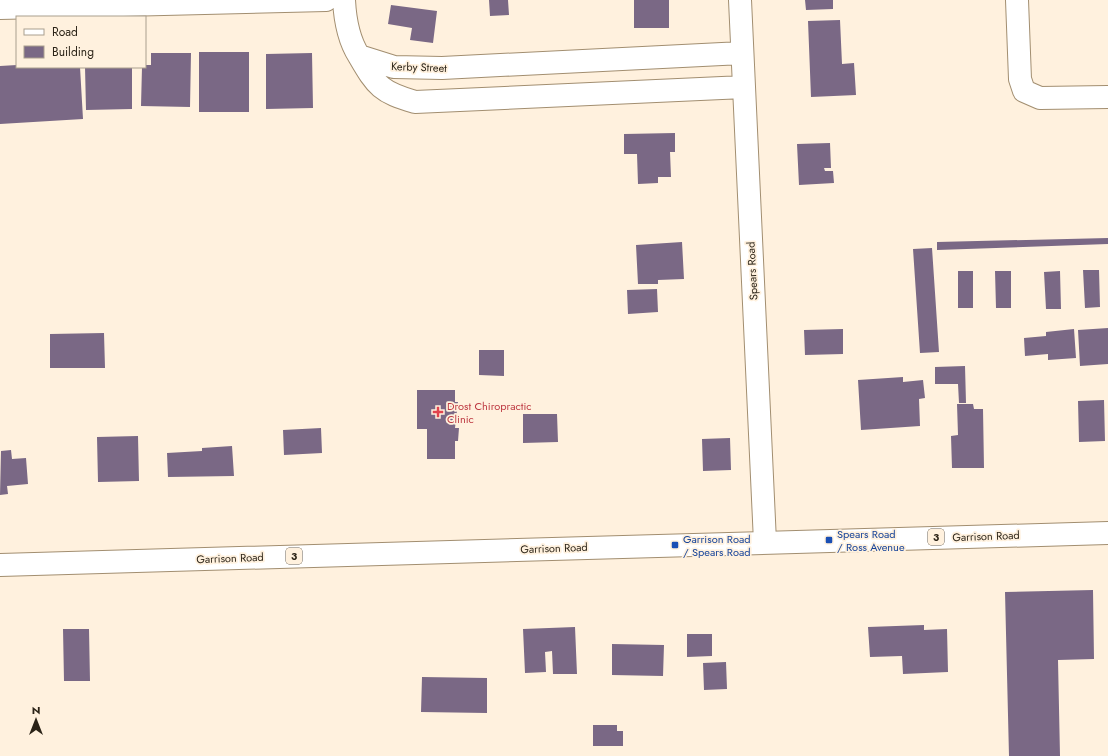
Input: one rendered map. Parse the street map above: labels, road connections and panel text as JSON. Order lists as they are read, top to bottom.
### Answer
{
  "streets": {
    "street": [
      "Kerby Street",
      "Spears Road",
      "Garrison Road",
      "3"
    ]
  },
  "crossings": [
    ["Kerby Street", "Spears Road"],
    ["Spears Road", "Garrison Road"]
  ],
  "places": {
    "health": ["Drost Chiropractic Clinic"],
    "transit": ["Spears Road / Ross Avenue", "Garrison Road / Spears Road"]
  },
  "legend": ["Road", "Building"],
  "north": "top"
}
